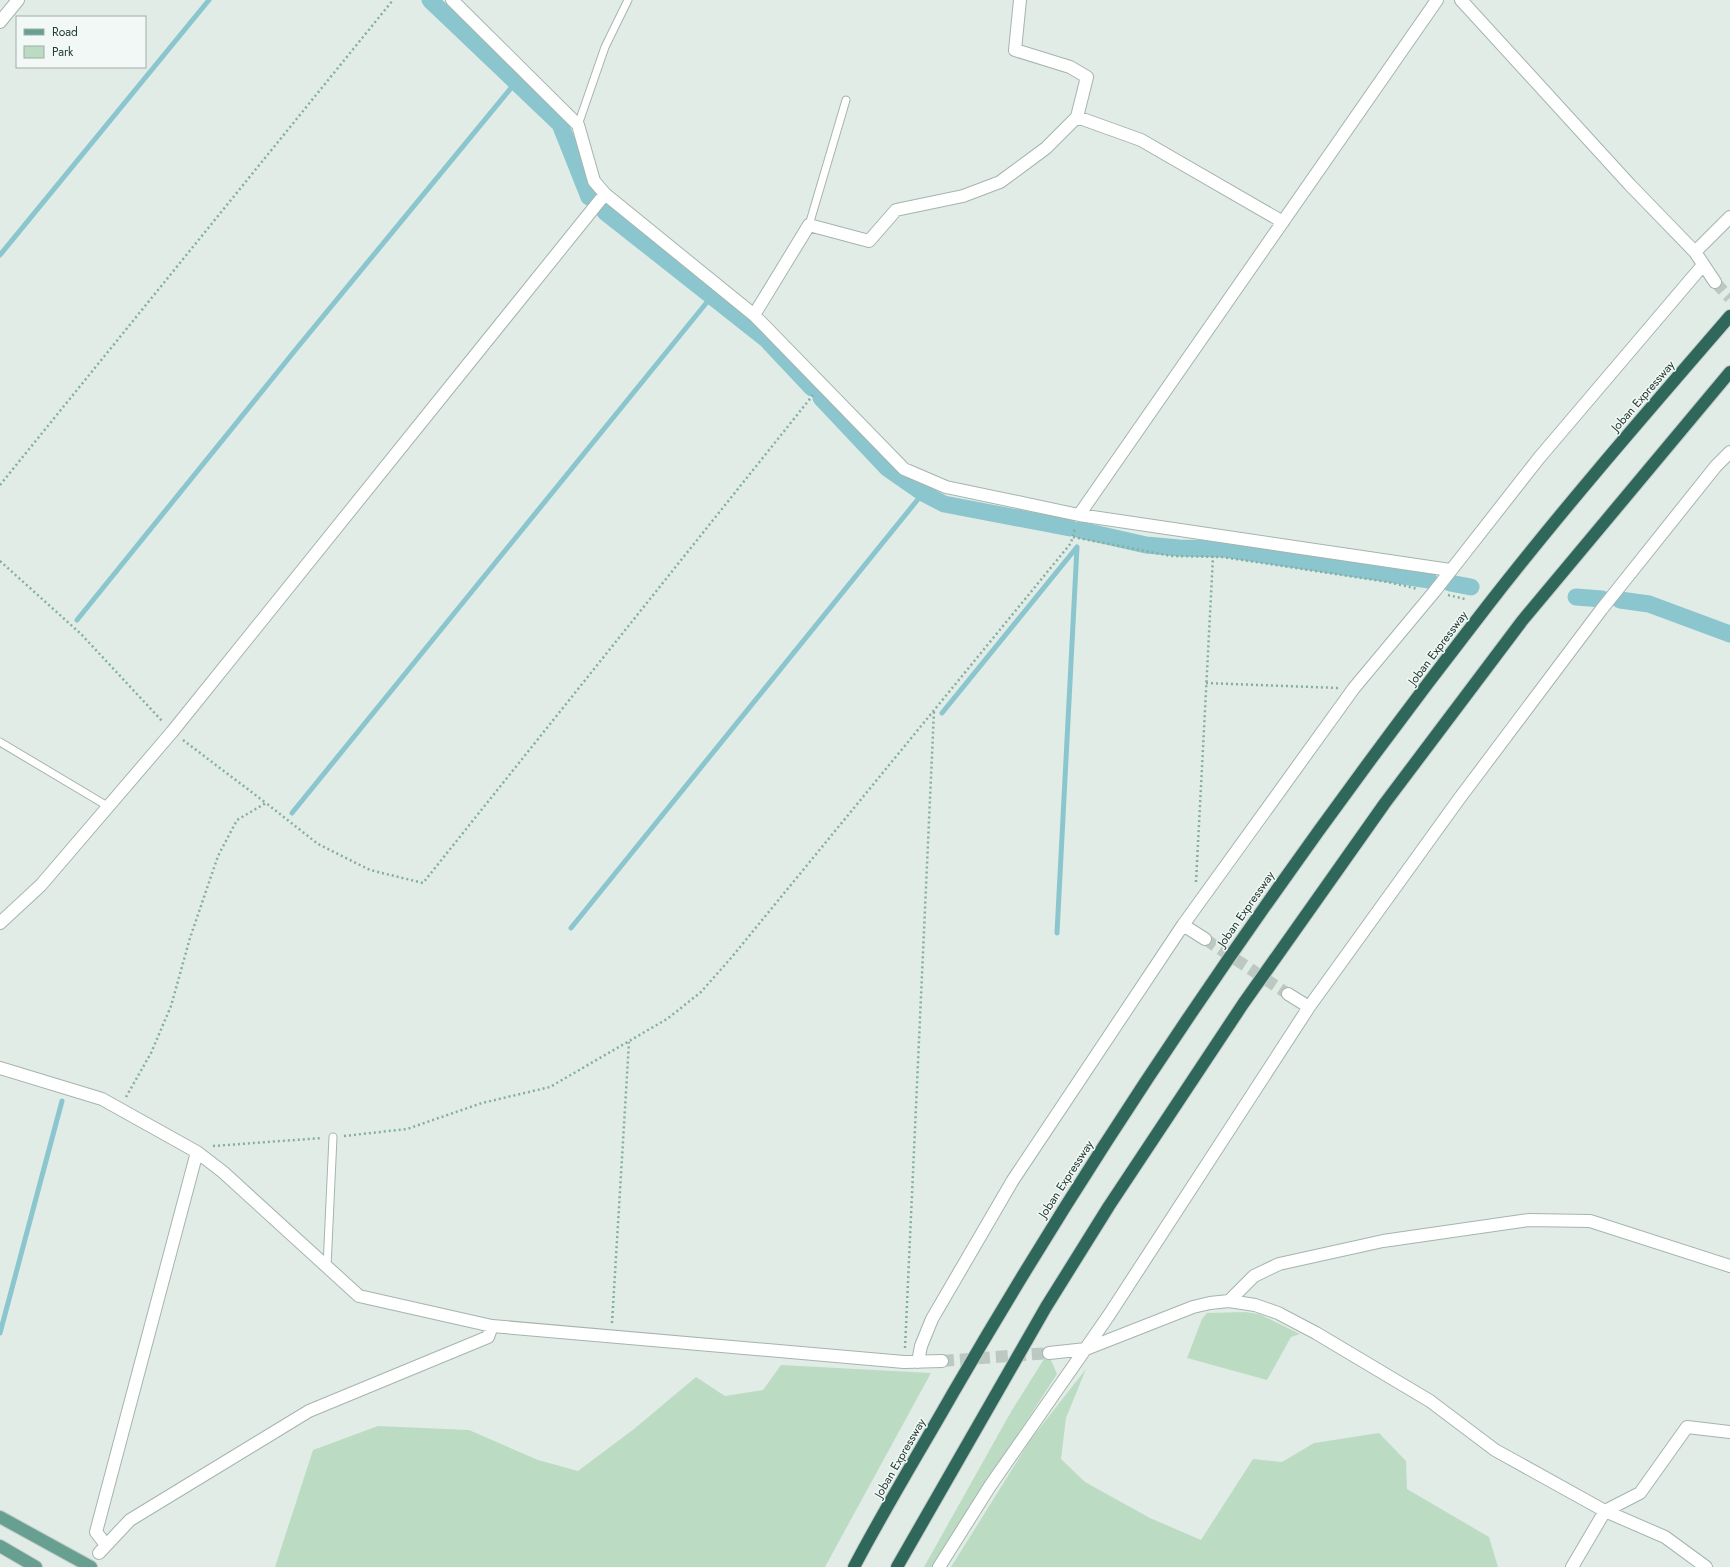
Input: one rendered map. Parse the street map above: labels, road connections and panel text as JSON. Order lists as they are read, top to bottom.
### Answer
{
  "streets": {
    "highway": ["Joban Expressway"]
  },
  "legend": ["Road", "Park"]
}
